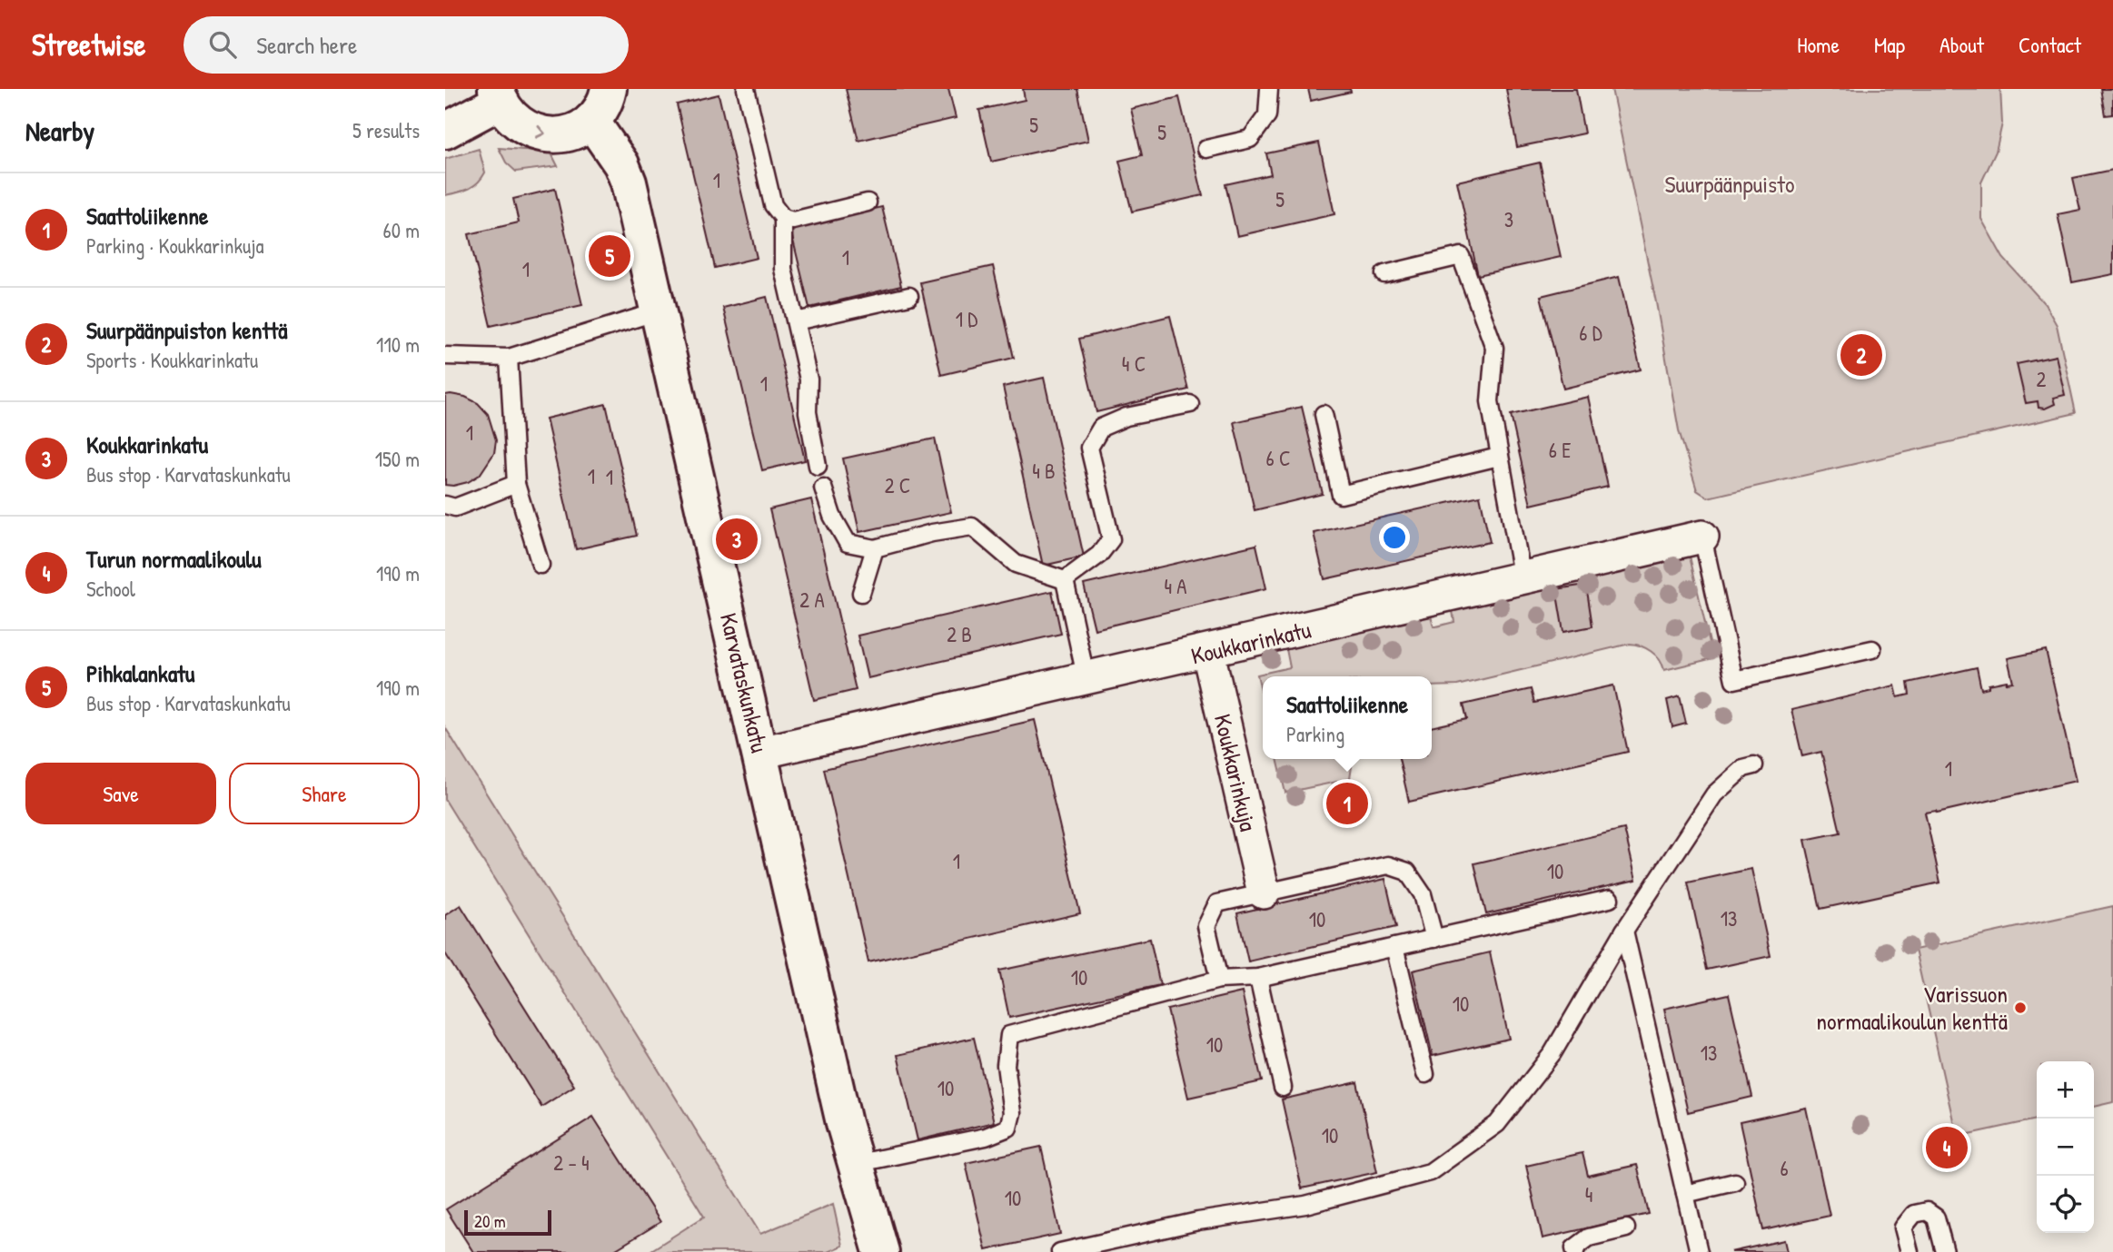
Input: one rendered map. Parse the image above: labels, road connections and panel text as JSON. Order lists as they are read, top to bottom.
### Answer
{
  "streets": {
    "street": ["Koukkarinkatu", "Karvataskunkatu", "Koukkarinkuja"]
  },
  "crossings": [
    ["Koukkarinkatu", "Karvataskunkatu"],
    ["Koukkarinkatu", "Koukkarinkuja"]
  ],
  "parks": ["Suurpäänpuisto"],
  "places": ["Varissuon normaalikoulun kenttä"],
  "house_numbers": [
    "5",
    "5",
    "1",
    "5",
    "3",
    "1",
    "1",
    "1 D",
    "6 D",
    "4 C",
    "2",
    "1",
    "1",
    "6 E",
    "6 C",
    "4 B",
    "1",
    "1",
    "2 C",
    "4 A",
    "2 A",
    "2 B",
    "1",
    "1",
    "10",
    "13",
    "10",
    "10",
    "10",
    "10",
    "13",
    "10",
    "10",
    "2 - 4",
    "6",
    "4",
    "10"
  ],
  "scale_bar": "20 m",
  "page": {
    "header": "Streetwise",
    "search": "Search here",
    "nav": [
      "Home",
      "Map",
      "About",
      "Contact"
    ],
    "heading": ["Nearby", "5 results"],
    "list": [
      {
        "mark": "1",
        "name": "Saattoliikenne",
        "note": "Parking · Koukkarinkuja",
        "value": "60 m"
      },
      {
        "mark": "2",
        "name": "Suurpäänpuiston kenttä",
        "note": "Sports · Koukkarinkatu",
        "value": "110 m"
      },
      {
        "mark": "3",
        "name": "Koukkarinkatu",
        "note": "Bus stop · Karvataskunkatu",
        "value": "150 m"
      },
      {
        "mark": "4",
        "name": "Turun normaalikoulu",
        "note": "School",
        "value": "190 m"
      },
      {
        "mark": "5",
        "name": "Pihkalankatu",
        "note": "Bus stop · Karvataskunkatu",
        "value": "190 m"
      }
    ],
    "pins": [
      "5",
      "2",
      "3",
      "1",
      "4"
    ],
    "popup": ["Saattoliikenne", "Parking"],
    "buttons": ["Save", "Share"],
    "map_buttons": ["+", "−"],
    "scale": "20 m"
  }
}
